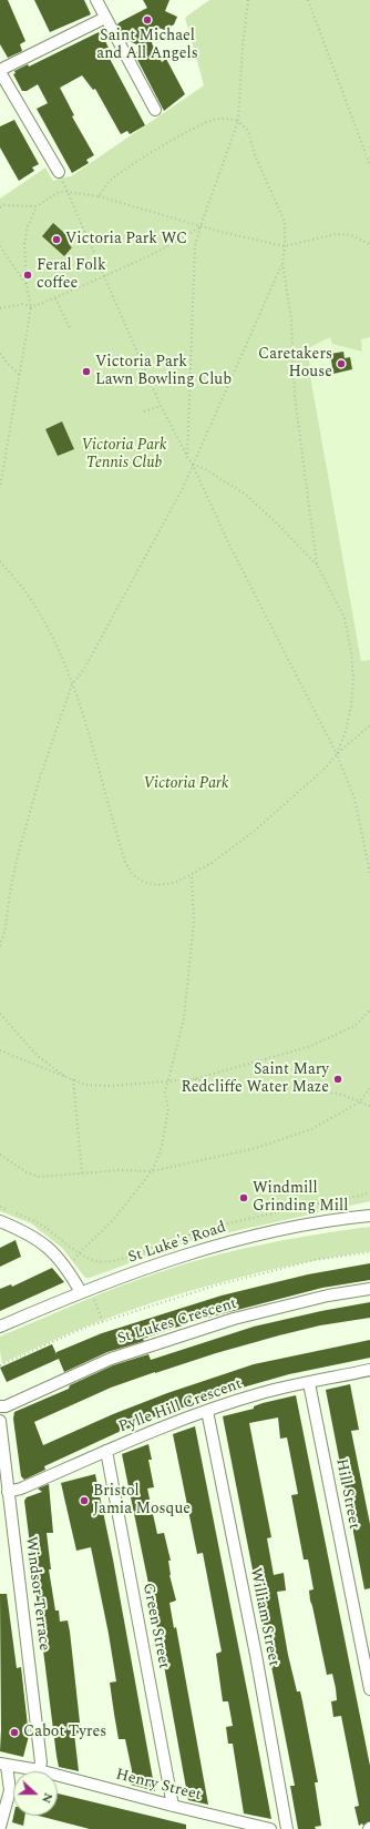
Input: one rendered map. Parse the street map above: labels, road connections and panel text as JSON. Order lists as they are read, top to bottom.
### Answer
{
  "streets": {
    "street": [
      "St Luke's Road",
      "St Lukes Crescent",
      "Pylle Hill Crescent",
      "Hill Street",
      "Windsor Terrace",
      "William Street",
      "Green Street",
      "Henry Street"
    ]
  },
  "crossings": [
    ["Pylle Hill Crescent", "Hill Street"],
    ["Pylle Hill Crescent", "Windsor Terrace"],
    ["Pylle Hill Crescent", "William Street"],
    ["Pylle Hill Crescent", "Green Street"],
    ["Windsor Terrace", "Henry Street"],
    ["Green Street", "Henry Street"]
  ],
  "parks": ["Victoria Park Tennis Club", "Victoria Park"],
  "places": [
    "Saint Michael and All Angels",
    "Victoria Park WC",
    "Feral Folk coffee",
    "Caretakers House",
    "Victoria Park Lawn Bowling Club",
    "Saint Mary Redcliffe Water Maze",
    "Windmill Grinding Mill",
    "Bristol Jamia Mosque",
    "Cabot Tyres"
  ],
  "north": "right"
}
